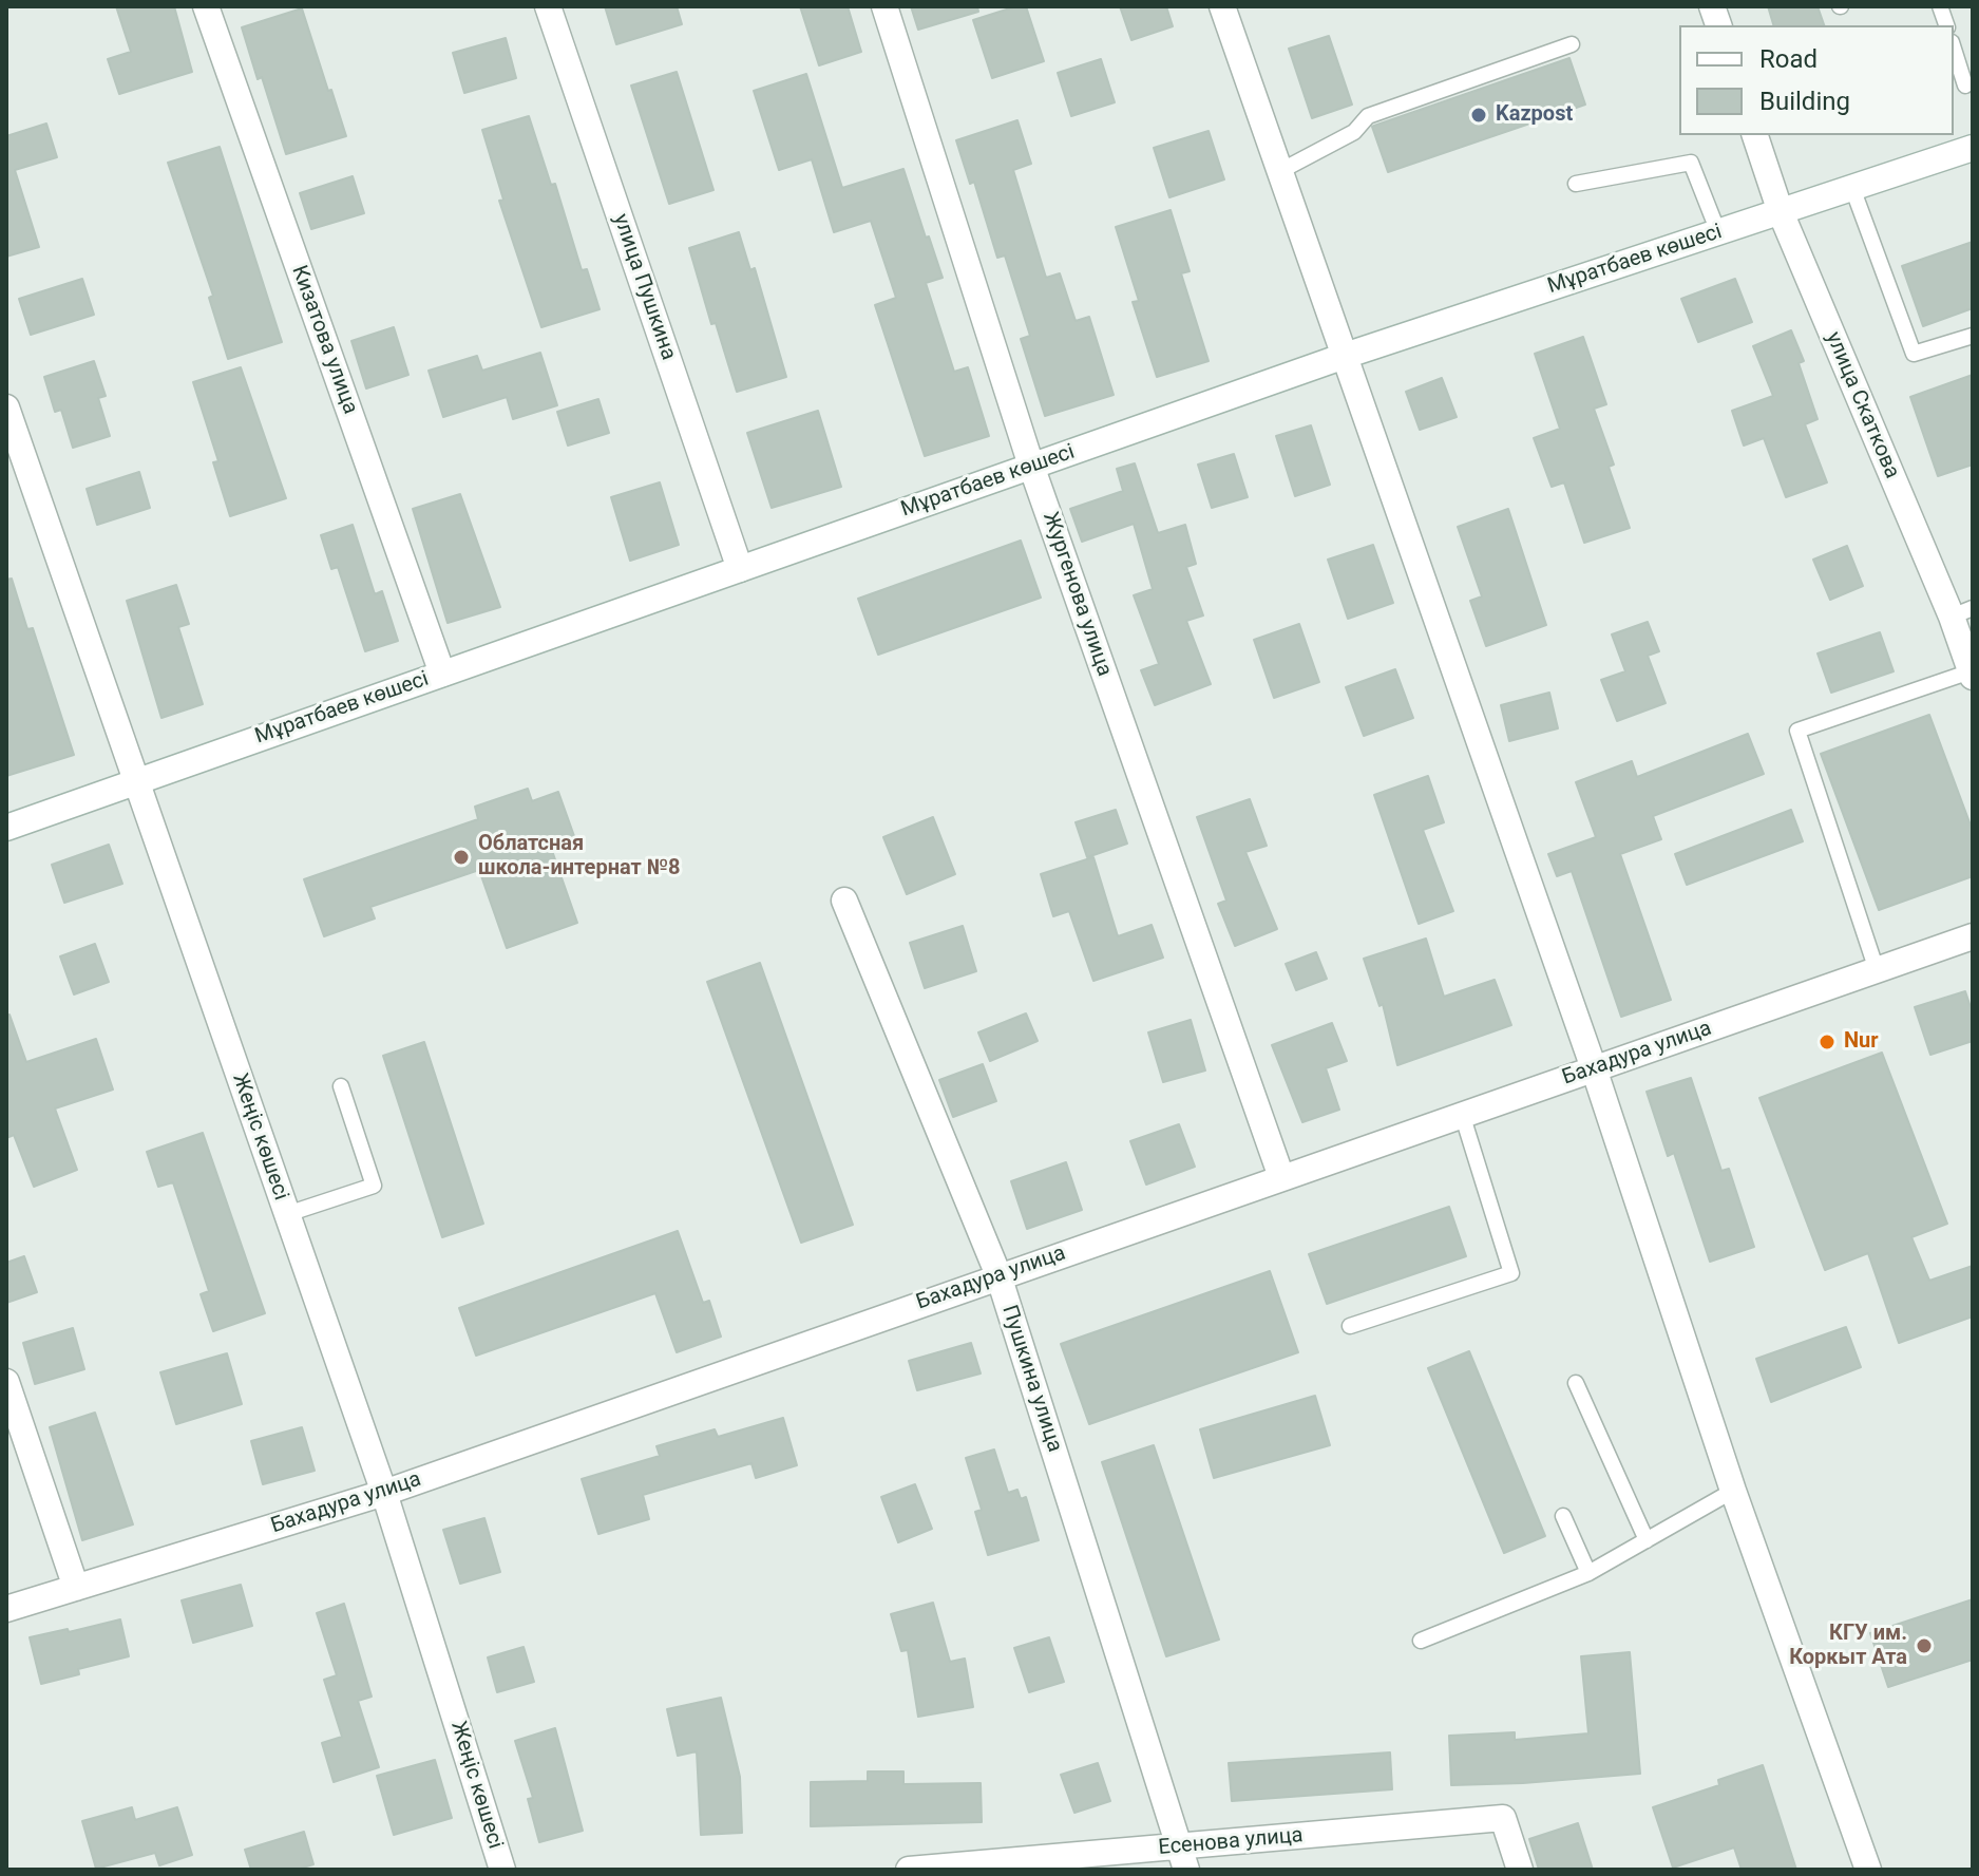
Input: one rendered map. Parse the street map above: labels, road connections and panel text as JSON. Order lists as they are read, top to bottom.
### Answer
{
  "streets": {
    "street": [
      "Мұратбаев көшесі",
      "улица Пушкина",
      "Кизатова улица",
      "улица Скаткова",
      "Жургенова улица",
      "Бахадура улица",
      "Жеңіс көшесі",
      "Пушкина улица",
      "Есенова улица"
    ]
  },
  "crossings": [
    ["Мұратбаев көшесі", "улица Пушкина"],
    ["Мұратбаев көшесі", "Кизатова улица"],
    ["Мұратбаев көшесі", "улица Скаткова"],
    ["Мұратбаев көшесі", "Жургенова улица"],
    ["Мұратбаев көшесі", "Жеңіс көшесі"],
    ["Жургенова улица", "Бахадура улица"],
    ["Бахадура улица", "Жеңіс көшесі"],
    ["Бахадура улица", "Пушкина улица"],
    ["Пушкина улица", "Есенова улица"]
  ],
  "places": [
    "Kazpost",
    "Облатсная школа-интернат №8",
    "Nur",
    "КГУ им. Коркыт Ата"
  ],
  "legend": ["Road", "Building"]
}
